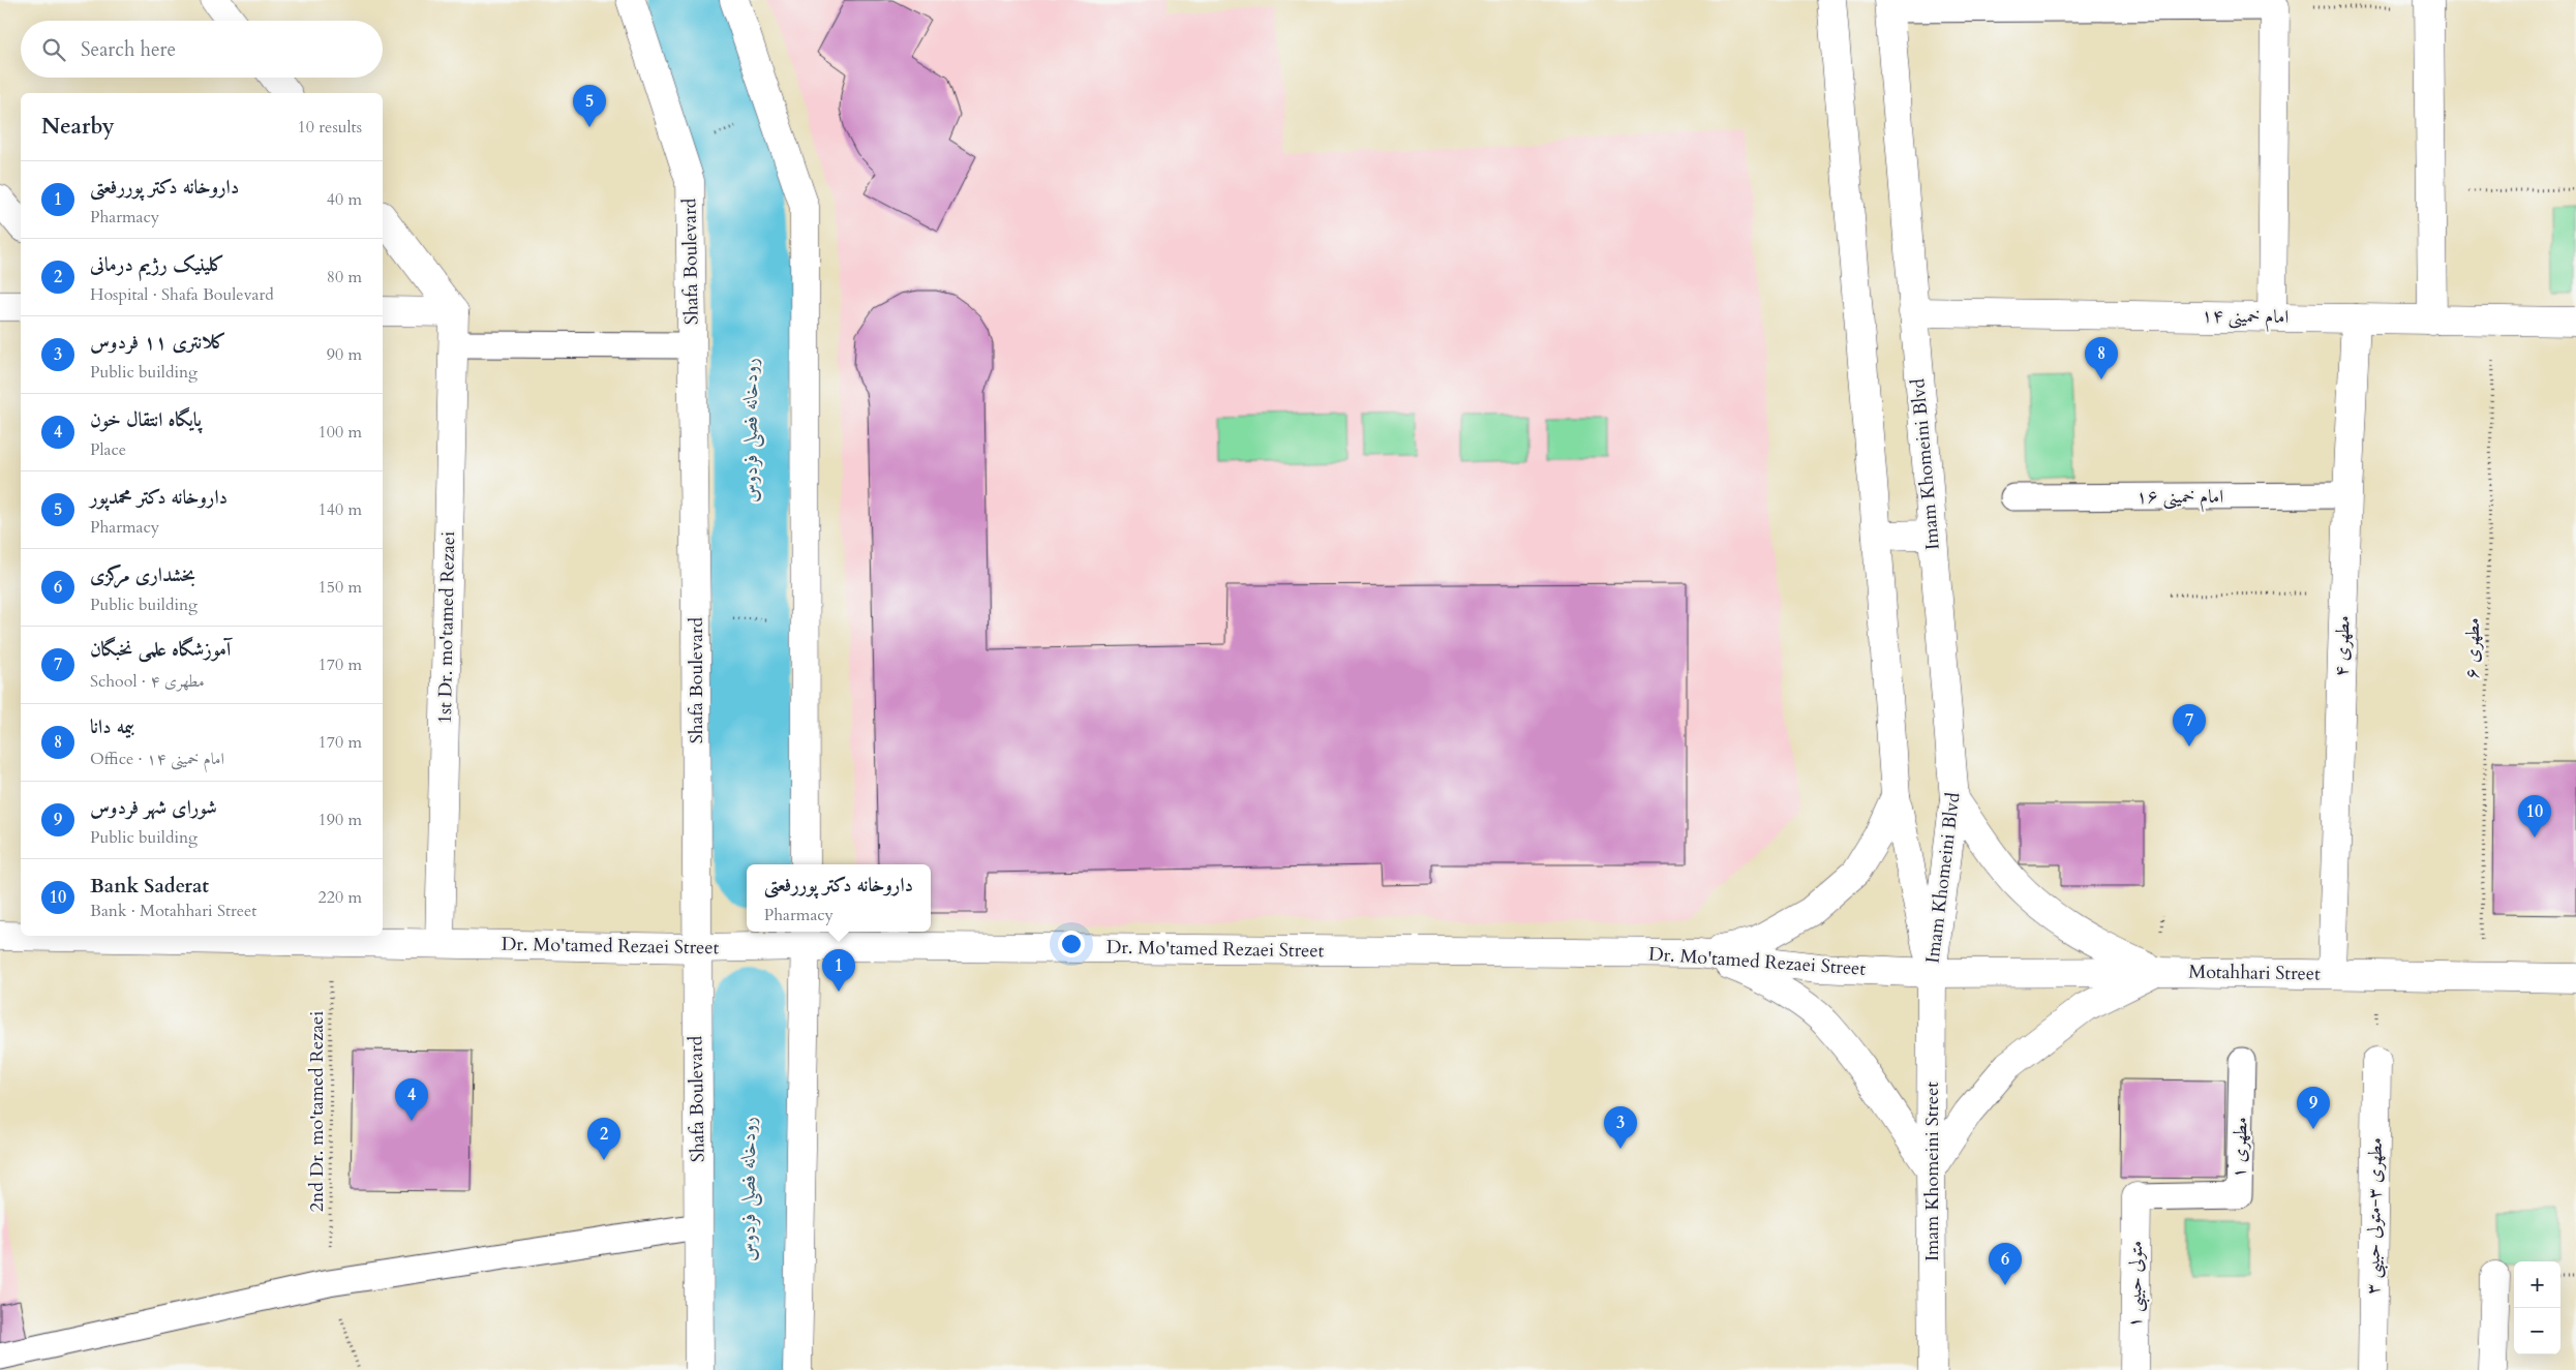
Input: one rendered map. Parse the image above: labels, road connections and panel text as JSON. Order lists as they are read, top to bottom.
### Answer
{
  "streets": {
    "street": [
      "Shafa Boulevard",
      "امام خمینی ۱۴",
      "Imam Khomeini Blvd",
      "1st Dr. mo'tamed Rezaei",
      "مطهری ۴",
      "Dr. Mo'tamed Rezaei Street",
      "Motahhari Street",
      "Imam Khomeini Street",
      "مطهری ۳-متولی حبیبی ۳",
      "متولی حبیبی ۱"
    ],
    "lane": ["امام خمینی ۱۶", "مطهری ۱"],
    "path": ["مطهری ۶", "2nd Dr. mo'tamed Rezaei"]
  },
  "crossings": [
    ["Shafa Boulevard", "Dr. Mo'tamed Rezaei Street"],
    ["امام خمینی ۱۴", "Imam Khomeini Blvd"],
    ["امام خمینی ۱۴", "مطهری ۴"],
    ["امام خمینی ۱۴", "مطهری ۶"],
    ["Imam Khomeini Blvd", "Dr. Mo'tamed Rezaei Street"],
    ["Imam Khomeini Blvd", "Motahhari Street"],
    ["Imam Khomeini Blvd", "Imam Khomeini Street"],
    ["امام خمینی ۱۶", "مطهری ۴"],
    ["1st Dr. mo'tamed Rezaei", "Dr. Mo'tamed Rezaei Street"],
    ["مطهری ۴", "Motahhari Street"],
    ["مطهری ۶", "Motahhari Street"],
    ["Dr. Mo'tamed Rezaei Street", "Motahhari Street"],
    ["Dr. Mo'tamed Rezaei Street", "2nd Dr. mo'tamed Rezaei"],
    ["Dr. Mo'tamed Rezaei Street", "Imam Khomeini Street"],
    ["Motahhari Street", "Imam Khomeini Street"],
    ["مطهری ۱", "متولی حبیبی ۱"]
  ],
  "water": ["رودخانه فصلی فردوس"],
  "page": {
    "search": "Search here",
    "pins": [
      "5",
      "8",
      "7",
      "10",
      "1",
      "4",
      "9",
      "3",
      "2",
      "6"
    ],
    "heading": ["Nearby", "10 results"],
    "list": [
      {
        "mark": "1",
        "name": "داروخانه دکتر پوررفعتی",
        "note": "Pharmacy",
        "value": "40 m"
      },
      {
        "mark": "2",
        "name": "کلینیک رژیم درمانی",
        "note": "Hospital · Shafa Boulevard",
        "value": "80 m"
      },
      {
        "mark": "3",
        "name": "کلانتری ۱۱ فردوس",
        "note": "Public building",
        "value": "90 m"
      },
      {
        "mark": "4",
        "name": "پایگاه انتقال خون",
        "note": "Place",
        "value": "100 m"
      },
      {
        "mark": "5",
        "name": "داروخانه دکتر محمدپور",
        "note": "Pharmacy",
        "value": "140 m"
      },
      {
        "mark": "6",
        "name": "بخشداری مرکزی",
        "note": "Public building",
        "value": "150 m"
      },
      {
        "mark": "7",
        "name": "آموزشگاه علمی نخبگان",
        "note": "School · مطهری ۴",
        "value": "170 m"
      },
      {
        "mark": "8",
        "name": "بیمه دانا",
        "note": "Office · امام خمینی ۱۴",
        "value": "170 m"
      },
      {
        "mark": "9",
        "name": "شورای شهر فردوس",
        "note": "Public building",
        "value": "190 m"
      },
      {
        "mark": "10",
        "name": "Bank Saderat",
        "note": "Bank · Motahhari Street",
        "value": "220 m"
      }
    ],
    "popup": ["داروخانه دکتر پوررفعتی", "Pharmacy"],
    "map_buttons": ["+", "−"]
  }
}
